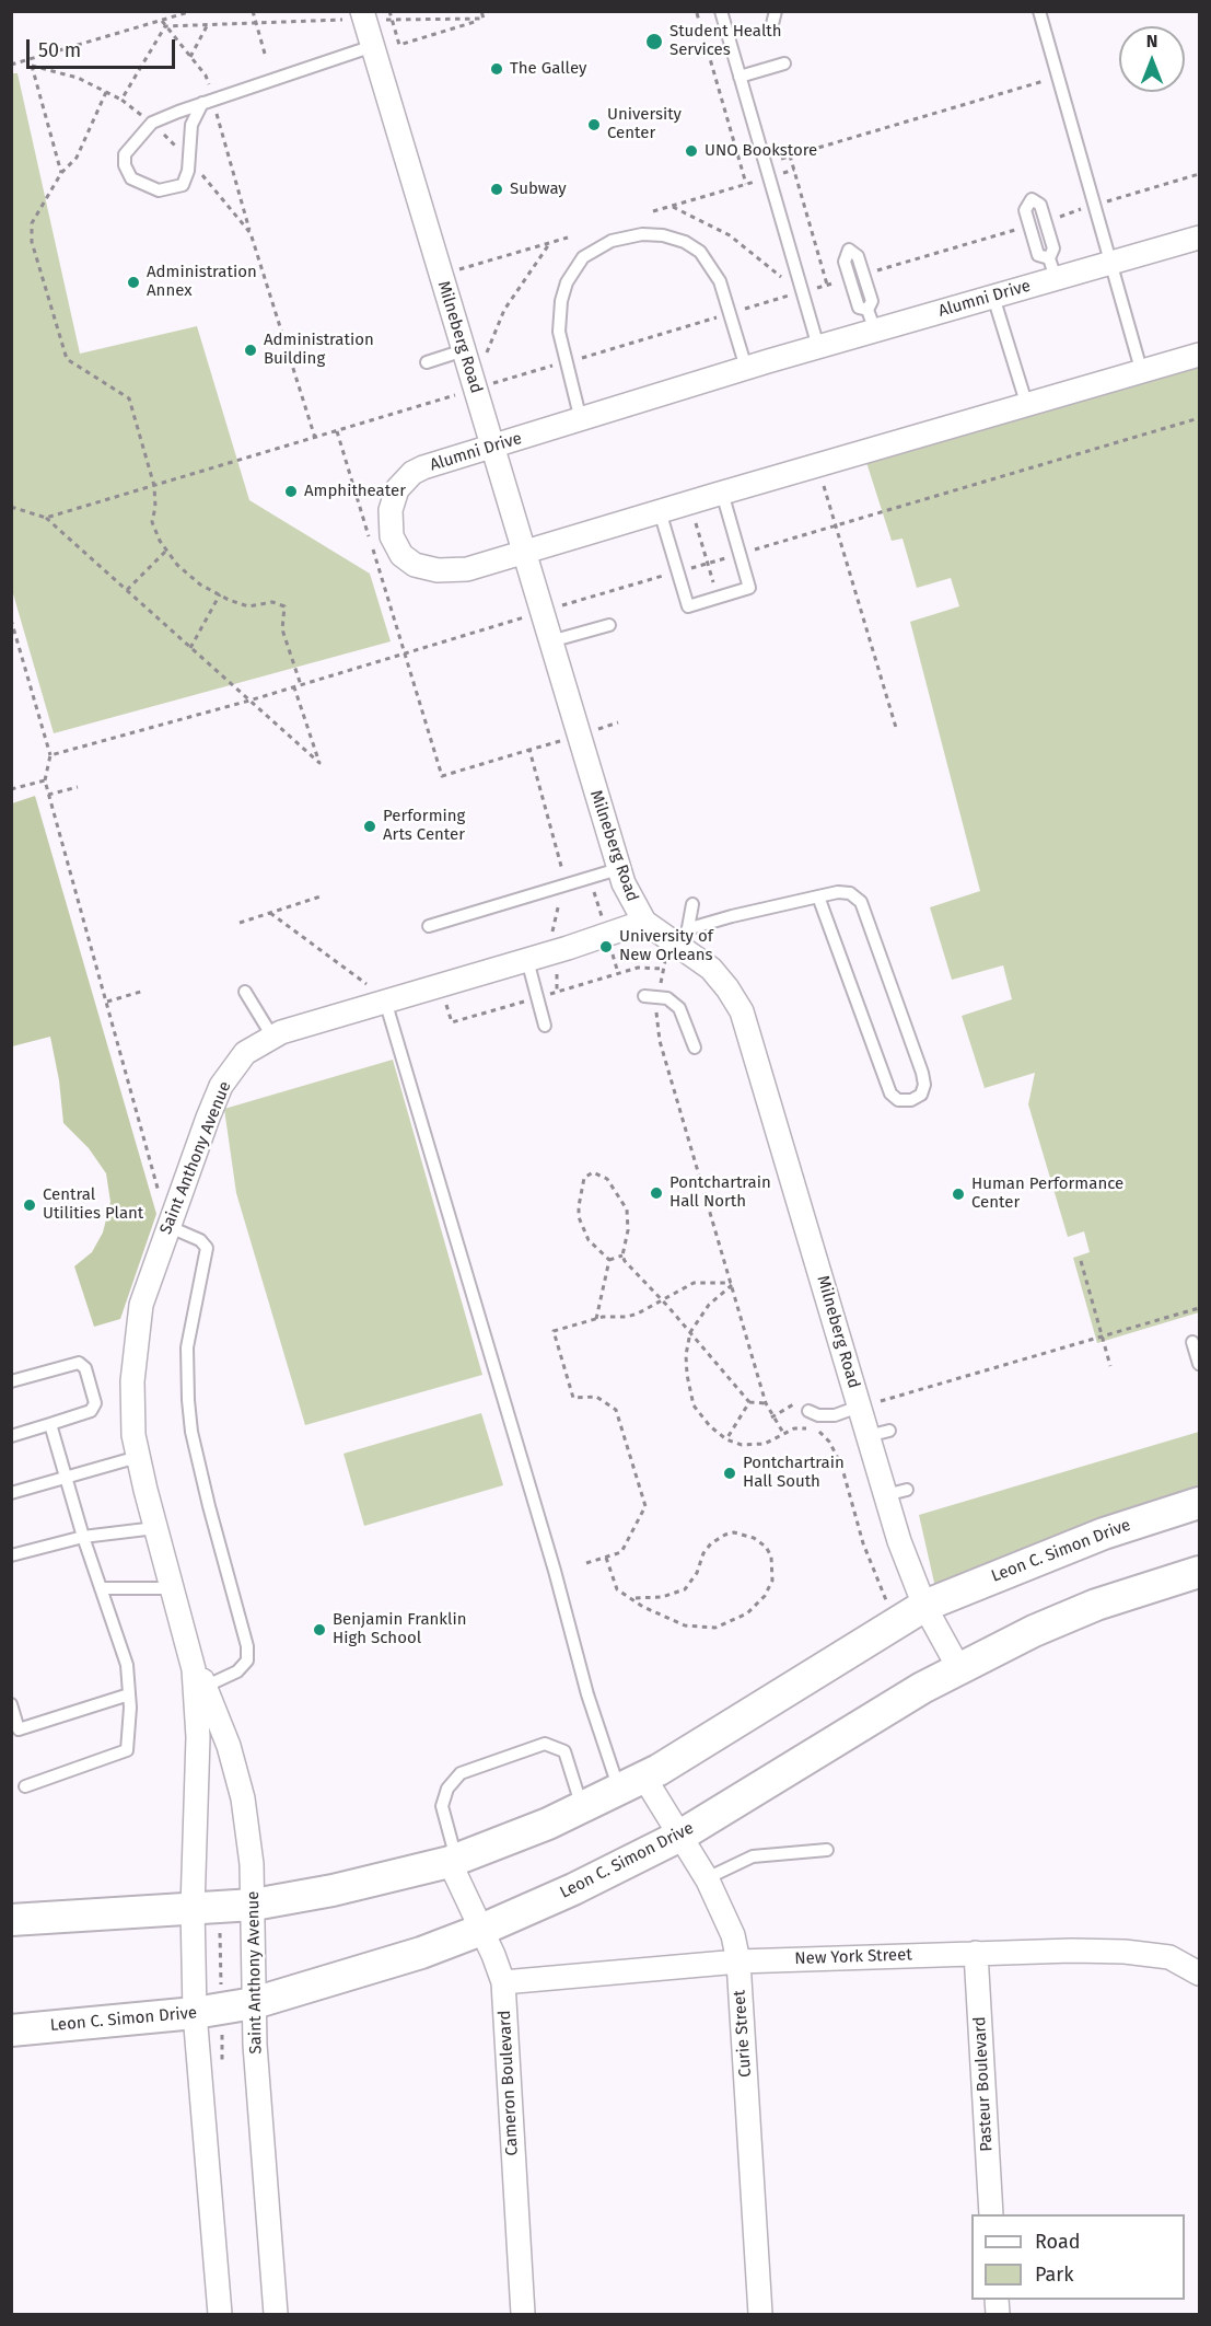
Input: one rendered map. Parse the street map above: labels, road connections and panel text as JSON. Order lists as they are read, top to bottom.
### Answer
{
  "streets": {
    "main road": ["Leon C. Simon Drive"],
    "street": [
      "Alumni Drive",
      "Milneberg Road",
      "Saint Anthony Avenue",
      "New York Street",
      "Curie Street",
      "Cameron Boulevard",
      "Pasteur Boulevard"
    ]
  },
  "crossings": [
    ["Alumni Drive", "Milneberg Road"],
    ["Milneberg Road", "Saint Anthony Avenue"],
    ["Milneberg Road", "Leon C. Simon Drive"],
    ["Saint Anthony Avenue", "Leon C. Simon Drive"],
    ["Leon C. Simon Drive", "Curie Street"],
    ["Leon C. Simon Drive", "Cameron Boulevard"],
    ["New York Street", "Curie Street"],
    ["New York Street", "Cameron Boulevard"],
    ["New York Street", "Pasteur Boulevard"]
  ],
  "places": [
    "Student Health Services",
    "The Galley",
    "University Center",
    "UNO Bookstore",
    "Subway",
    "Administration Annex",
    "Administration Building",
    "Amphitheater",
    "Performing Arts Center",
    "University of New Orleans",
    "Pontchartrain Hall North",
    "Human Performance Center",
    "Central Utilities Plant",
    "Pontchartrain Hall South",
    "Benjamin Franklin High School"
  ],
  "legend": ["Road", "Park"],
  "scale_bar": "50 m",
  "north": "top"
}
